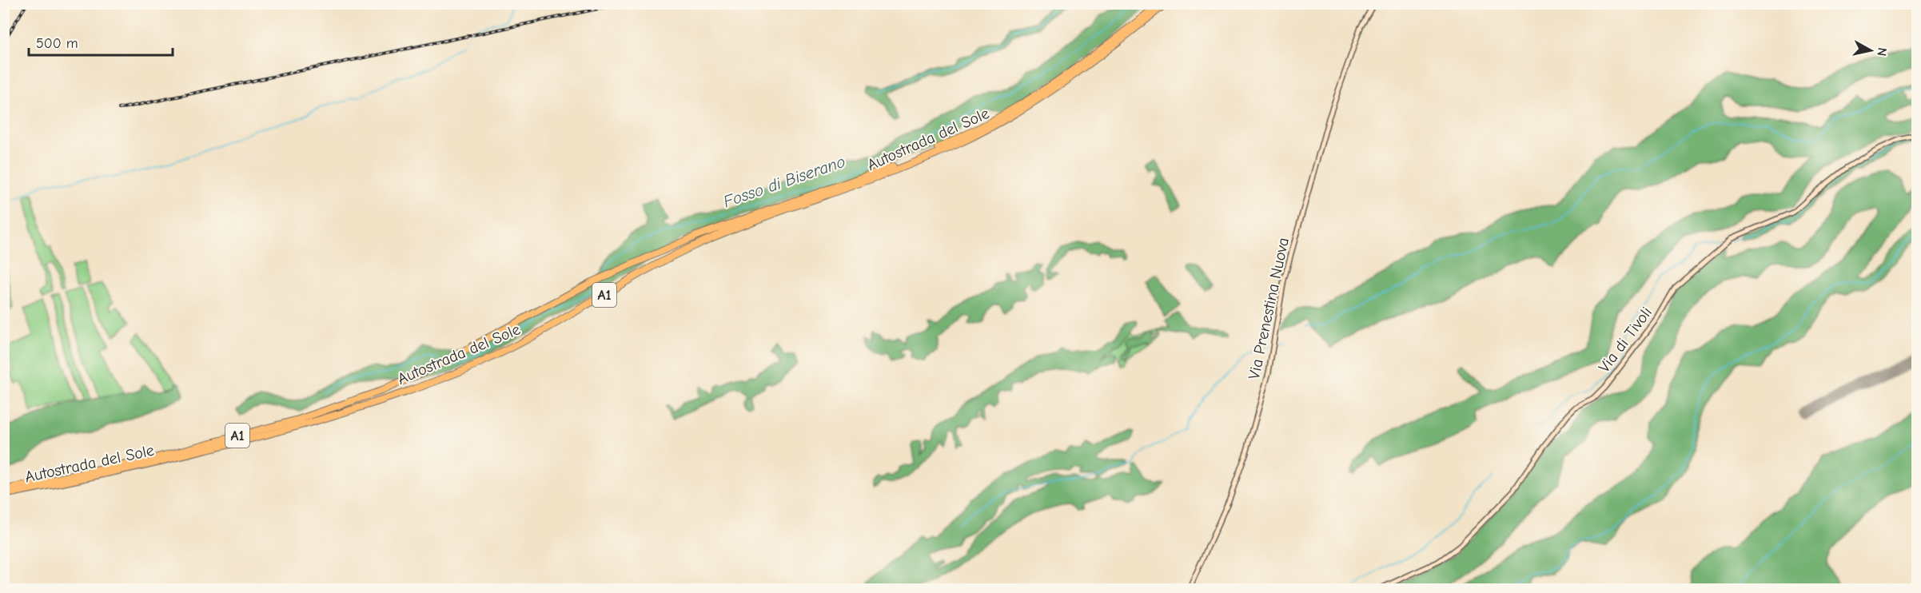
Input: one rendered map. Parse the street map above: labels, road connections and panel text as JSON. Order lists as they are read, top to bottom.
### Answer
{
  "streets": {
    "highway": ["Autostrada del Sole", "A1"],
    "main road": ["Via Prenestina Nuova", "Via di Tivoli"]
  },
  "water": ["Fosso di Biserano"],
  "scale_bar": "500 m",
  "north": "right"
}
